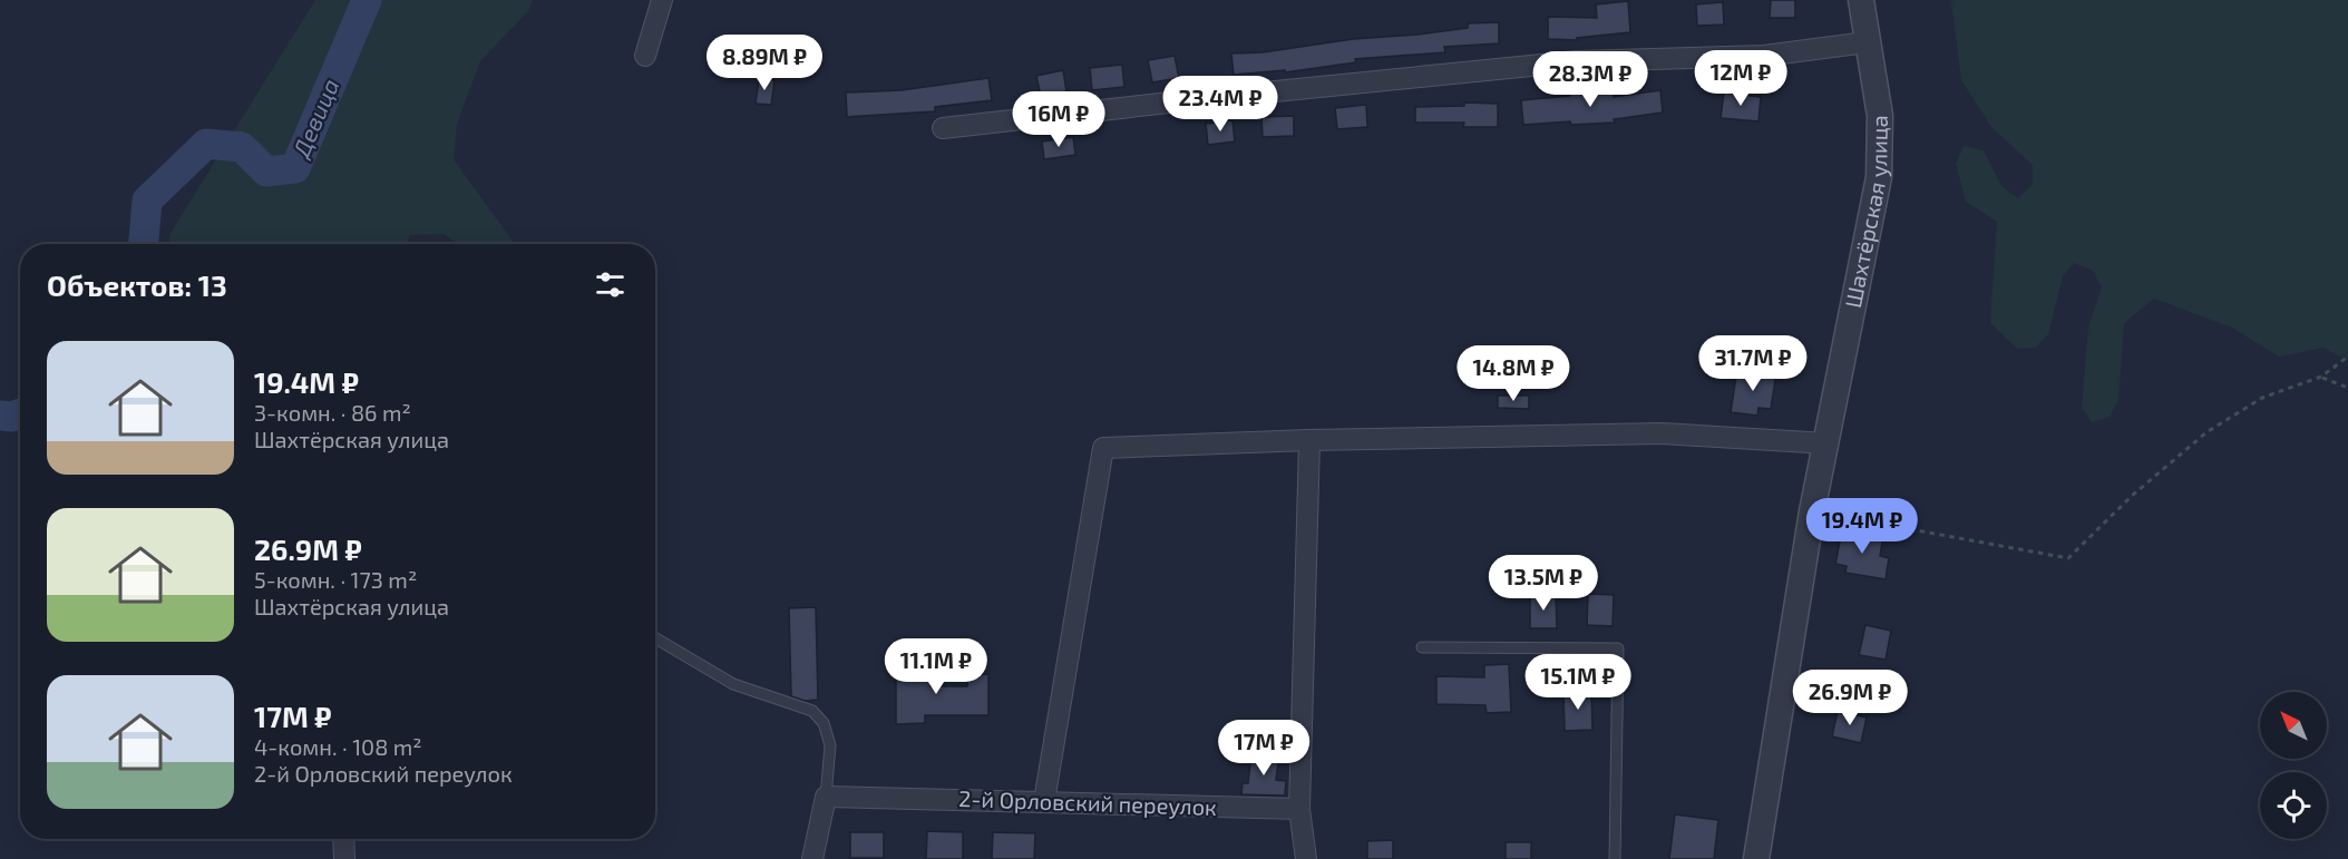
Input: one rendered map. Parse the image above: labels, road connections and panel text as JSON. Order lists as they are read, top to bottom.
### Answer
{
  "streets": {
    "street": ["Шахтёрская улица", "2-й Орловский переулок"]
  },
  "water": ["Девица"],
  "north": "top left",
  "page": {
    "price": [
      "8.89M ₽",
      "12M ₽",
      "28.3M ₽",
      "23.4M ₽",
      "16M ₽",
      "31.7M ₽",
      "14.8M ₽",
      "19.4M ₽",
      "13.5M ₽",
      "11.1M ₽",
      "15.1M ₽",
      "26.9M ₽",
      "17M ₽"
    ],
    "heading": "Объектов: 13",
    "list": [
      {
        "name": "19.4M ₽",
        "note": "3-комн. · 86 m² · Шахтёрская улица"
      },
      {
        "name": "26.9M ₽",
        "note": "5-комн. · 173 m² · Шахтёрская улица"
      },
      {
        "name": "17M ₽",
        "note": "4-комн. · 108 m² · 2-й Орловский переулок"
      }
    ]
  }
}
